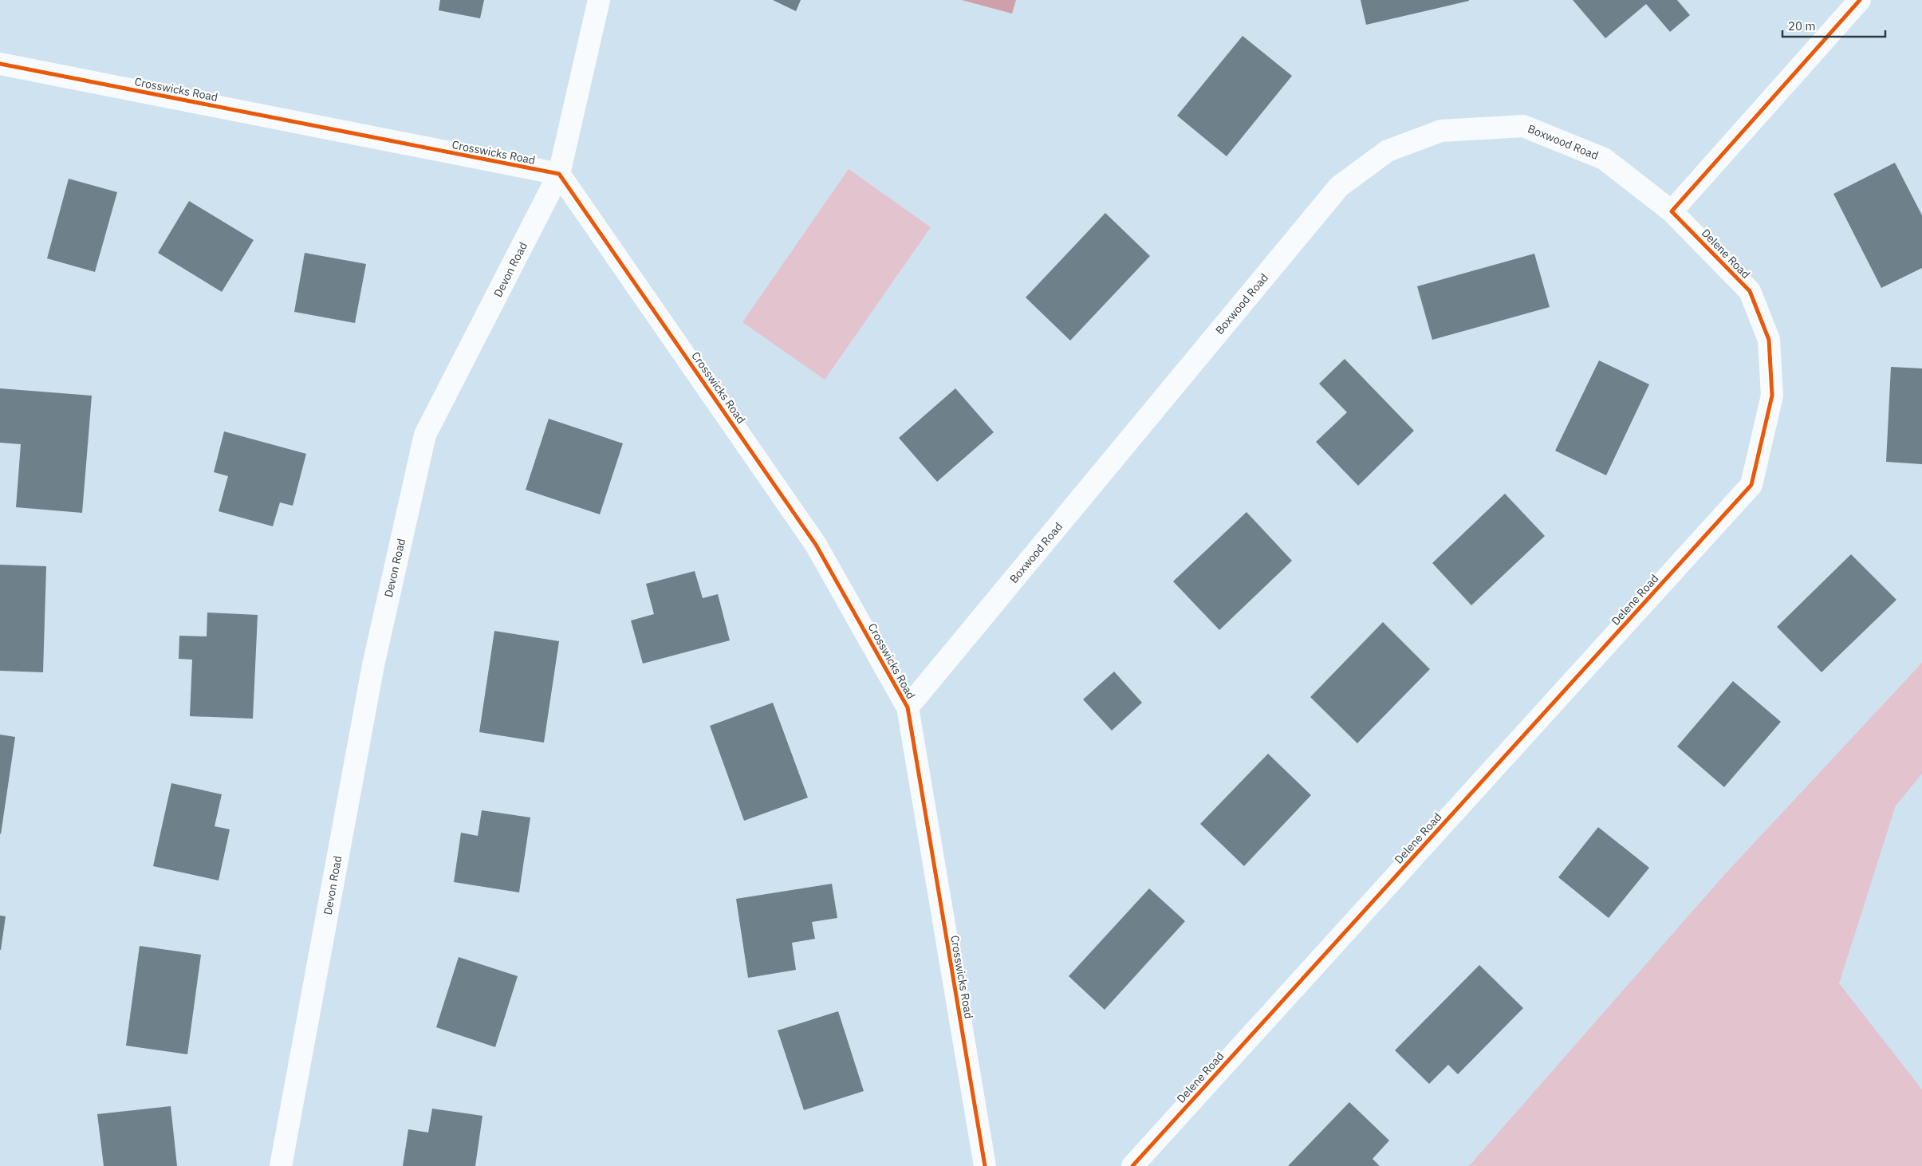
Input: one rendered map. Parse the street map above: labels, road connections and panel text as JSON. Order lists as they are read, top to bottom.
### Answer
{
  "streets": {
    "street": [
      "Crosswicks Road",
      "Boxwood Road",
      "Delene Road",
      "Devon Road"
    ]
  },
  "crossings": [
    ["Crosswicks Road", "Boxwood Road"],
    ["Crosswicks Road", "Devon Road"],
    ["Boxwood Road", "Delene Road"]
  ],
  "scale_bar": "20 m"
}
